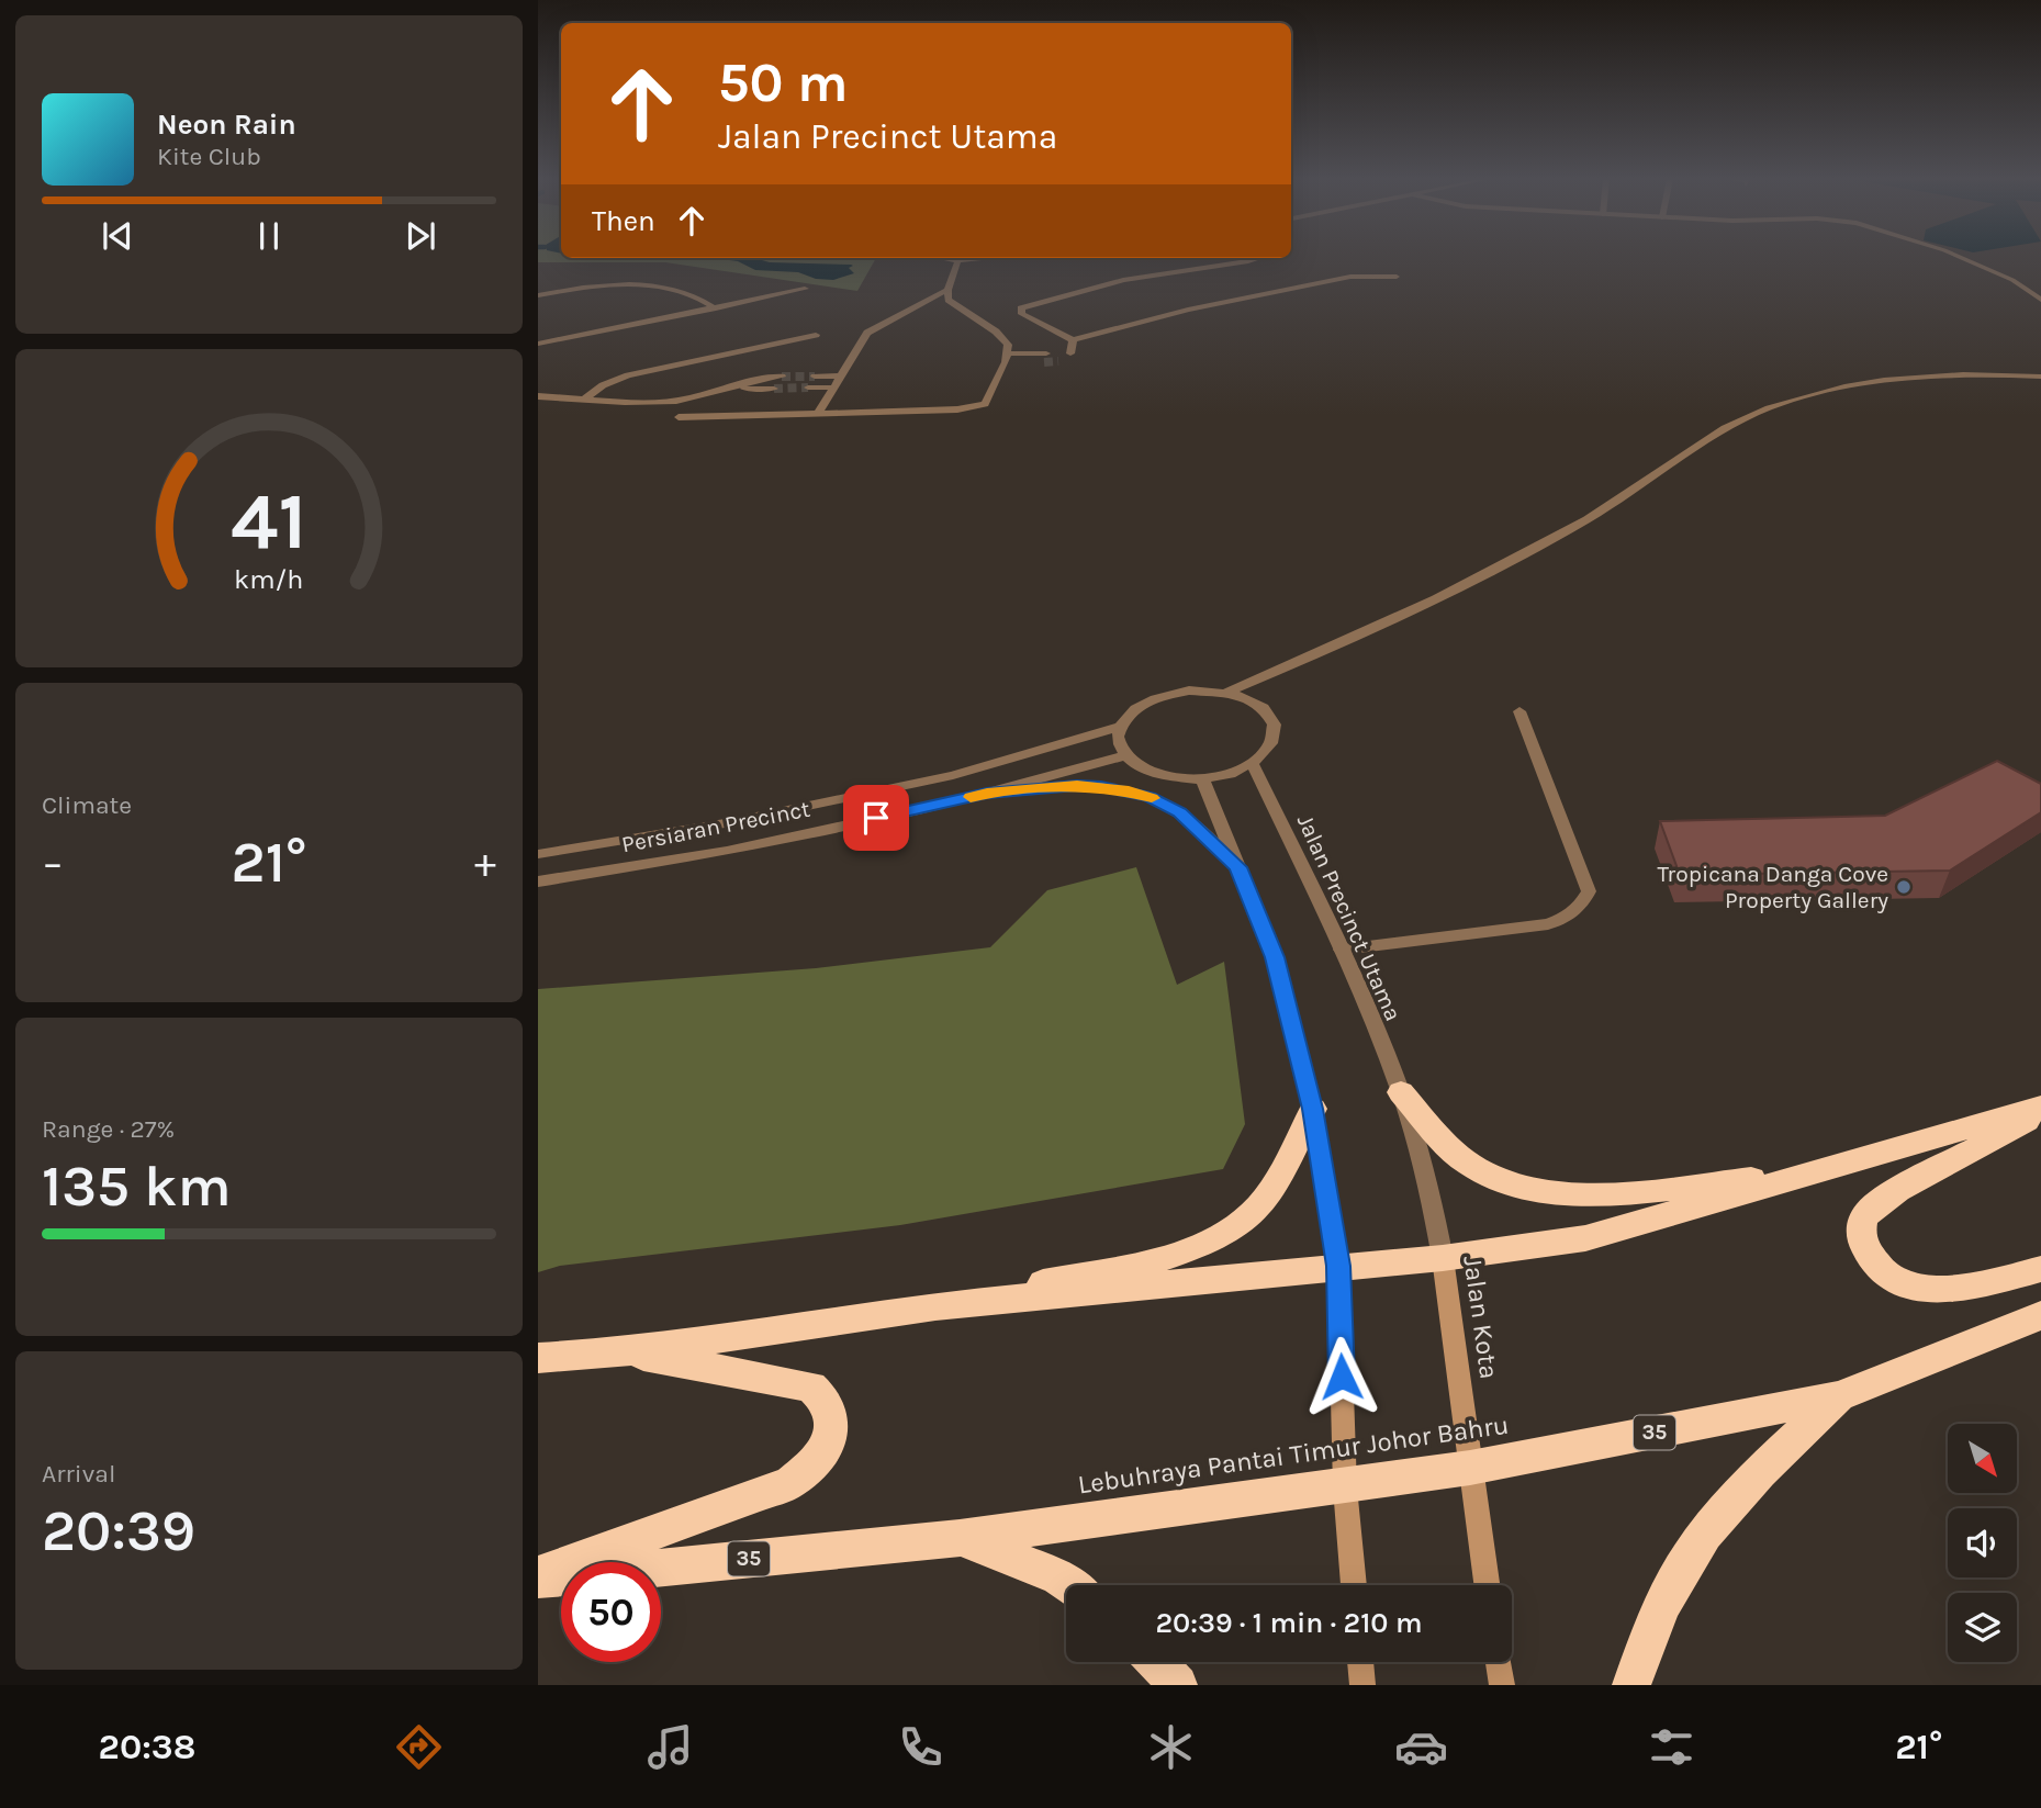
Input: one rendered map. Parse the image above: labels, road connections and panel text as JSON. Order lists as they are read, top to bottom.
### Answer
{
  "streets": {
    "highway": ["35", "Lebuhraya Pantai Timur Johor Bahru"],
    "main road": ["Jalan Kota"],
    "street": ["Persiaran Precinct", "Jalan Precinct Utama"]
  },
  "crossings": [
    ["Persiaran Precinct", "Jalan Precinct Utama"],
    ["Jalan Precinct Utama", "Jalan Kota"],
    ["Jalan Kota", "Lebuhraya Pantai Timur Johor Bahru"]
  ],
  "places": ["Tropicana Danga Cove Property Gallery"],
  "north": "bottom right",
  "page": {
    "turn": ["50 m", "Jalan Precinct Utama"],
    "song": ["Neon Rain", "Kite Club"],
    "then": "Then",
    "tile": [
      "Climate",
      ["Range · 27%", "135 km"],
      ["Arrival", "20:39"]
    ],
    "heat": ["−", "21°", "+"],
    "limit": "50",
    "trip": "20:39 · 1 min · 210 m",
    "tabs": ["20:38", "21°"],
    "gauge": ["41", "km/h"]
  }
}
